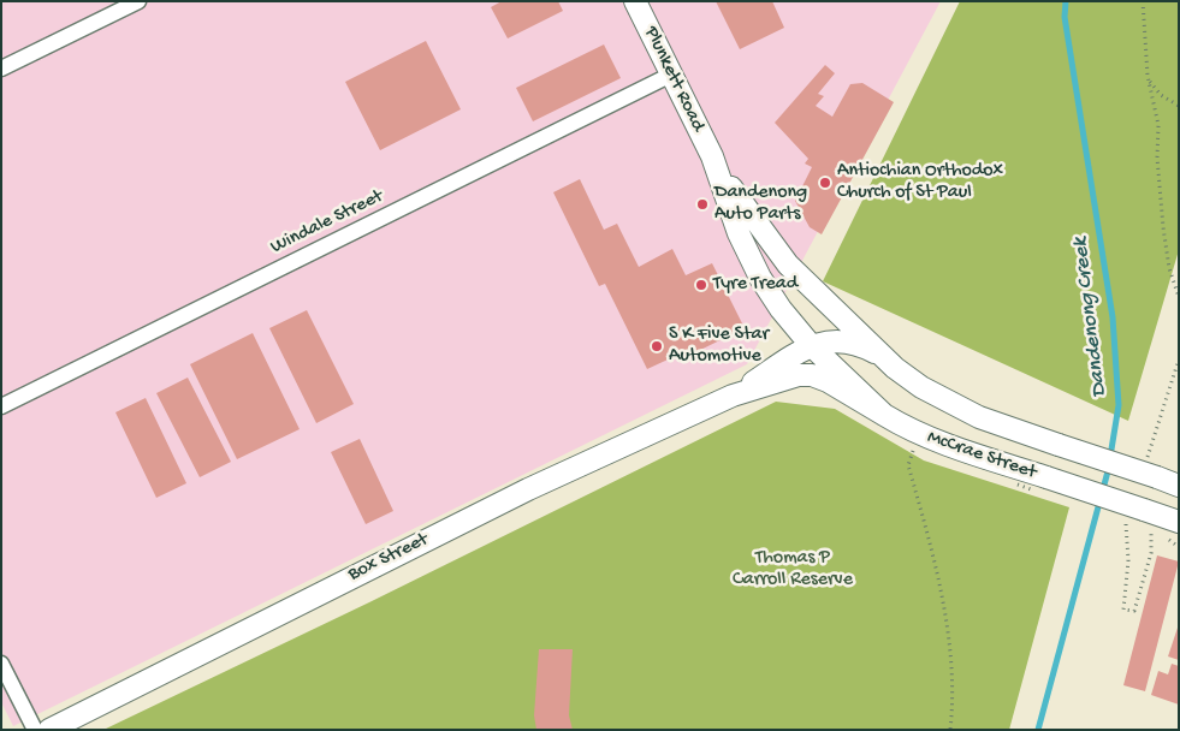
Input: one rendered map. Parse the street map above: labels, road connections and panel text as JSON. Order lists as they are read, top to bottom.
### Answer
{
  "streets": {
    "main road": ["Plunkett Road", "McCrae Street", "Box Street"],
    "street": ["Windale Street"]
  },
  "crossings": [
    ["Plunkett Road", "Windale Street"],
    ["Plunkett Road", "McCrae Street"],
    ["Plunkett Road", "Box Street"],
    ["McCrae Street", "Box Street"]
  ],
  "water": ["Dandenong Creek"],
  "parks": ["Thomas P Carroll Reserve"],
  "places": [
    "Antiochian Orthodox Church of St Paul",
    "Dandenong Auto Parts",
    "Tyre Tread",
    "S K Five Star Automotive"
  ]
}
